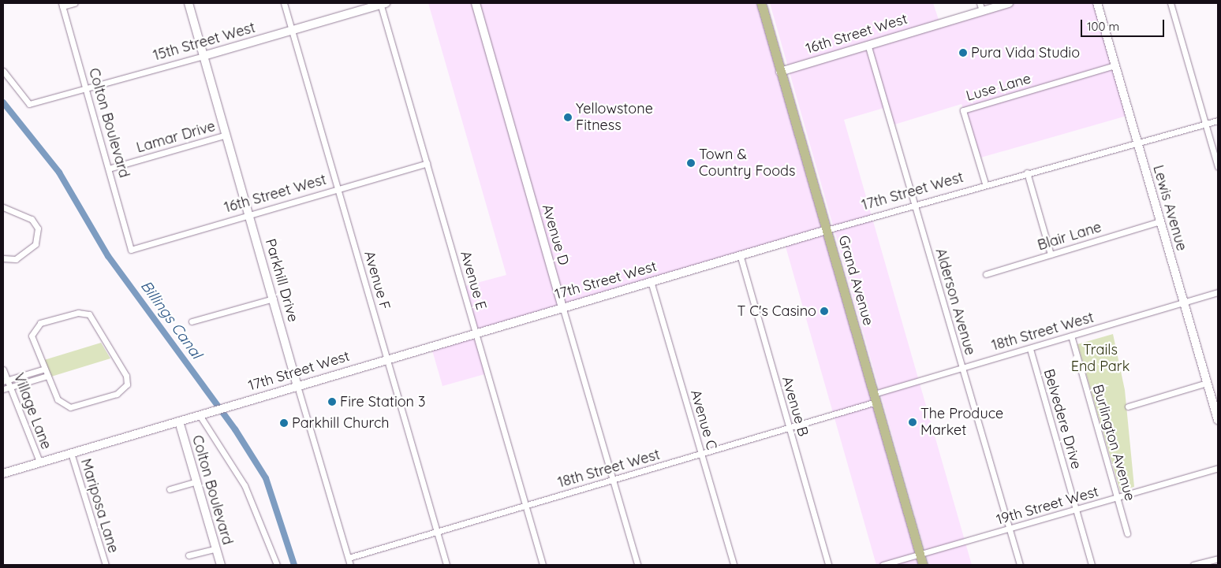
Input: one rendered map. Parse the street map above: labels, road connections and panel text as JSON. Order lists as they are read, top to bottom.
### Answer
{
  "streets": {
    "main road": ["Grand Avenue"],
    "street": [
      "16th Street West",
      "15th Street West",
      "Luse Lane",
      "Colton Boulevard",
      "Lamar Drive",
      "17th Street West",
      "Lewis Avenue",
      "Avenue D",
      "Blair Lane",
      "Parkhill Drive",
      "Avenue F",
      "Avenue E",
      "Alderson Avenue",
      "18th Street West",
      "Avenue B",
      "Village Lane",
      "Belvedere Drive",
      "Avenue C",
      "Burlington Avenue",
      "Mariposa Lane",
      "19th Street West"
    ]
  },
  "crossings": [
    ["16th Street West", "Colton Boulevard"],
    ["16th Street West", "Parkhill Drive"],
    ["16th Street West", "Avenue F"],
    ["16th Street West", "Avenue E"],
    ["16th Street West", "Grand Avenue"],
    ["16th Street West", "Alderson Avenue"],
    ["15th Street West", "Colton Boulevard"],
    ["15th Street West", "Parkhill Drive"],
    ["15th Street West", "Avenue F"],
    ["15th Street West", "Avenue E"],
    ["Luse Lane", "17th Street West"],
    ["Luse Lane", "Lewis Avenue"],
    ["Colton Boulevard", "Lamar Drive"],
    ["Colton Boulevard", "17th Street West"],
    ["Lamar Drive", "Parkhill Drive"],
    ["17th Street West", "Lewis Avenue"],
    ["17th Street West", "Avenue D"],
    ["17th Street West", "Parkhill Drive"],
    ["17th Street West", "Avenue F"],
    ["17th Street West", "Avenue E"],
    ["17th Street West", "Grand Avenue"],
    ["17th Street West", "Alderson Avenue"],
    ["17th Street West", "Avenue B"],
    ["17th Street West", "Village Lane"],
    ["17th Street West", "Avenue C"],
    ["17th Street West", "Mariposa Lane"],
    ["Lewis Avenue", "Blair Lane"],
    ["Lewis Avenue", "18th Street West"],
    ["Avenue D", "18th Street West"],
    ["Parkhill Drive", "18th Street West"],
    ["Avenue F", "18th Street West"],
    ["Avenue E", "18th Street West"],
    ["Grand Avenue", "18th Street West"],
    ["Grand Avenue", "19th Street West"],
    ["Alderson Avenue", "18th Street West"],
    ["Alderson Avenue", "19th Street West"],
    ["18th Street West", "Avenue B"],
    ["18th Street West", "Belvedere Drive"],
    ["18th Street West", "Avenue C"],
    ["18th Street West", "Burlington Avenue"],
    ["Belvedere Drive", "19th Street West"],
    ["Burlington Avenue", "19th Street West"]
  ],
  "water": ["Billings Canal"],
  "parks": ["Trails End Park"],
  "places": [
    "Pura Vida Studio",
    "Yellowstone Fitness",
    "Town & Country Foods",
    "T C's Casino",
    "Fire Station 3",
    "The Produce Market",
    "Parkhill Church"
  ],
  "scale_bar": "100 m"
}
